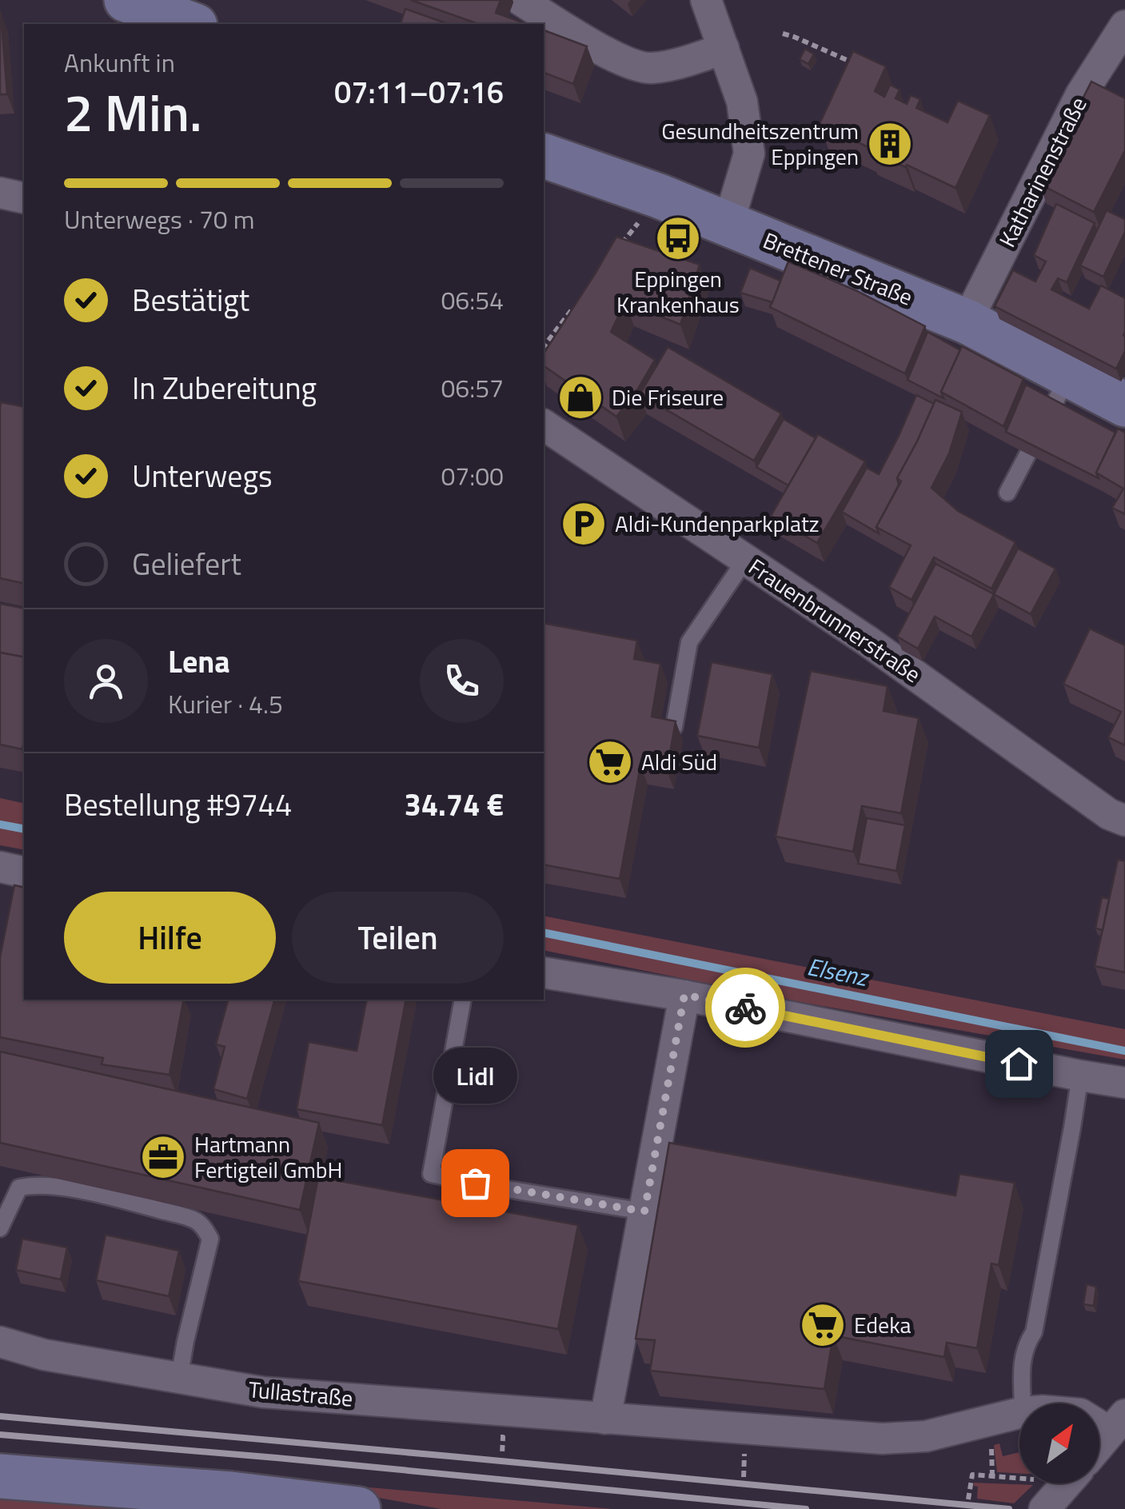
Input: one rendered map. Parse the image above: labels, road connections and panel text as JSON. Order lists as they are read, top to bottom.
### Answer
{
  "streets": {
    "street": [
      "Katharinenstraße",
      "Brettener Straße",
      "Frauenbrunnerstraße",
      "Tullastraße"
    ]
  },
  "crossings": [
    ["Katharinenstraße", "Brettener Straße"]
  ],
  "water": ["Elsenz"],
  "places": {
    "building": ["Gesundheitszentrum Eppingen"],
    "bus stop": ["Eppingen Krankenhaus"],
    "shop": ["Die Friseure"],
    "parking": ["Aldi-Kundenparkplatz"],
    "supermarket": ["Aldi Süd", "Edeka"],
    "office": ["Hartmann Fertigteil GmbH"],
    "other": ["Lidl"]
  },
  "north": "top right",
  "page": {
    "heading": ["2 Min.", "Ankunft in", "07:11–07:16"],
    "panel": [
      "Lena",
      "Kurier · 4.5",
      "Bestellung #9744",
      "34.74 €"
    ],
    "bar": "Unterwegs · 70 m",
    "list": [
      ["Bestätigt", "06:54"],
      ["In Zubereitung", "06:57"],
      ["Unterwegs", "07:00"],
      "Geliefert"
    ],
    "buttons": ["Hilfe", "Teilen"],
    "bubble": "Lidl"
  }
}
